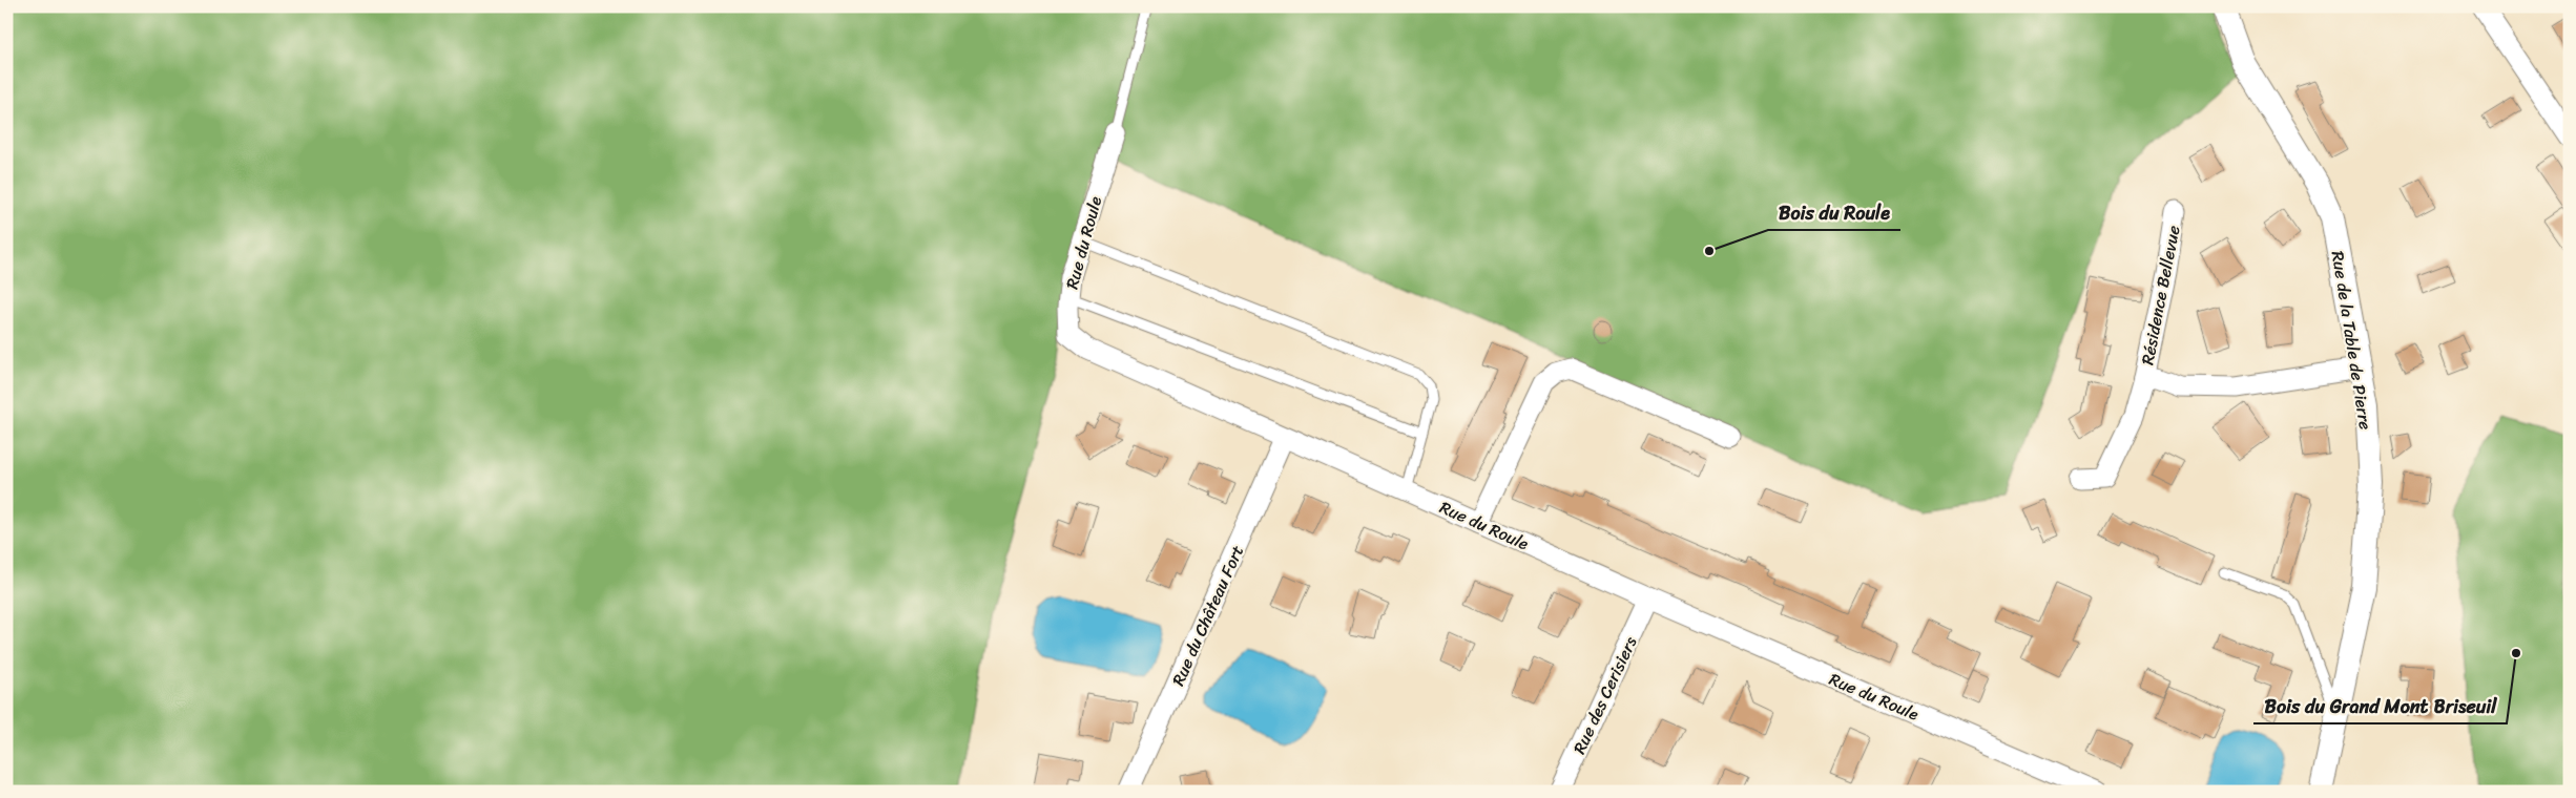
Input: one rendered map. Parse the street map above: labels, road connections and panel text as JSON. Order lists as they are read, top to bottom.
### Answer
{
  "streets": {
    "street": [
      "Rue du Roule",
      "Résidence Bellevue",
      "Rue de la Table de Pierre",
      "Rue du Château Fort",
      "Rue des Cerisiers"
    ]
  },
  "crossings": [
    ["Rue du Roule", "Rue du Château Fort"],
    ["Rue du Roule", "Rue des Cerisiers"],
    ["Résidence Bellevue", "Rue de la Table de Pierre"]
  ],
  "places": ["Bois du Roule", "Bois du Grand Mont Briseuil"]
}
